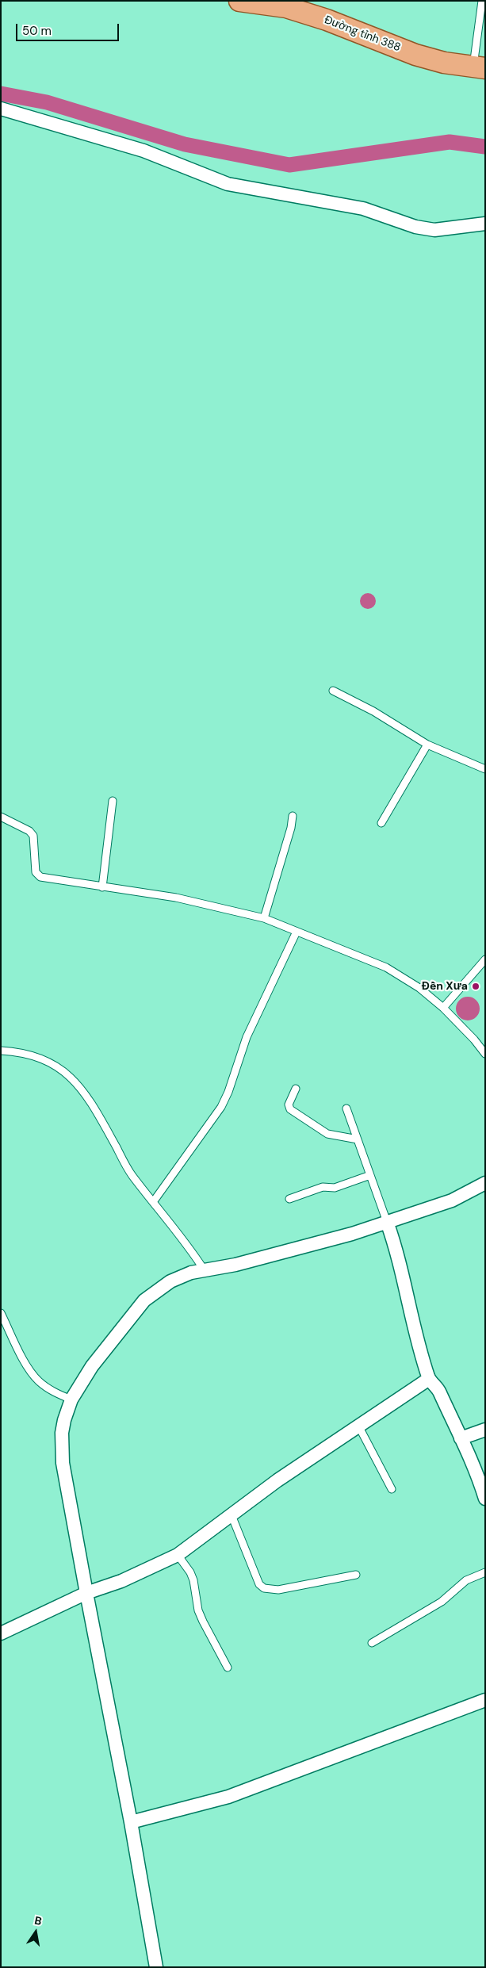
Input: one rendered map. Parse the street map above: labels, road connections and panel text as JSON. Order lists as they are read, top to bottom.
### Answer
{
  "streets": {
    "main road": ["Đường tỉnh 388"]
  },
  "places": ["Đền Xưa"],
  "scale_bar": "50 m",
  "north": "top"
}
